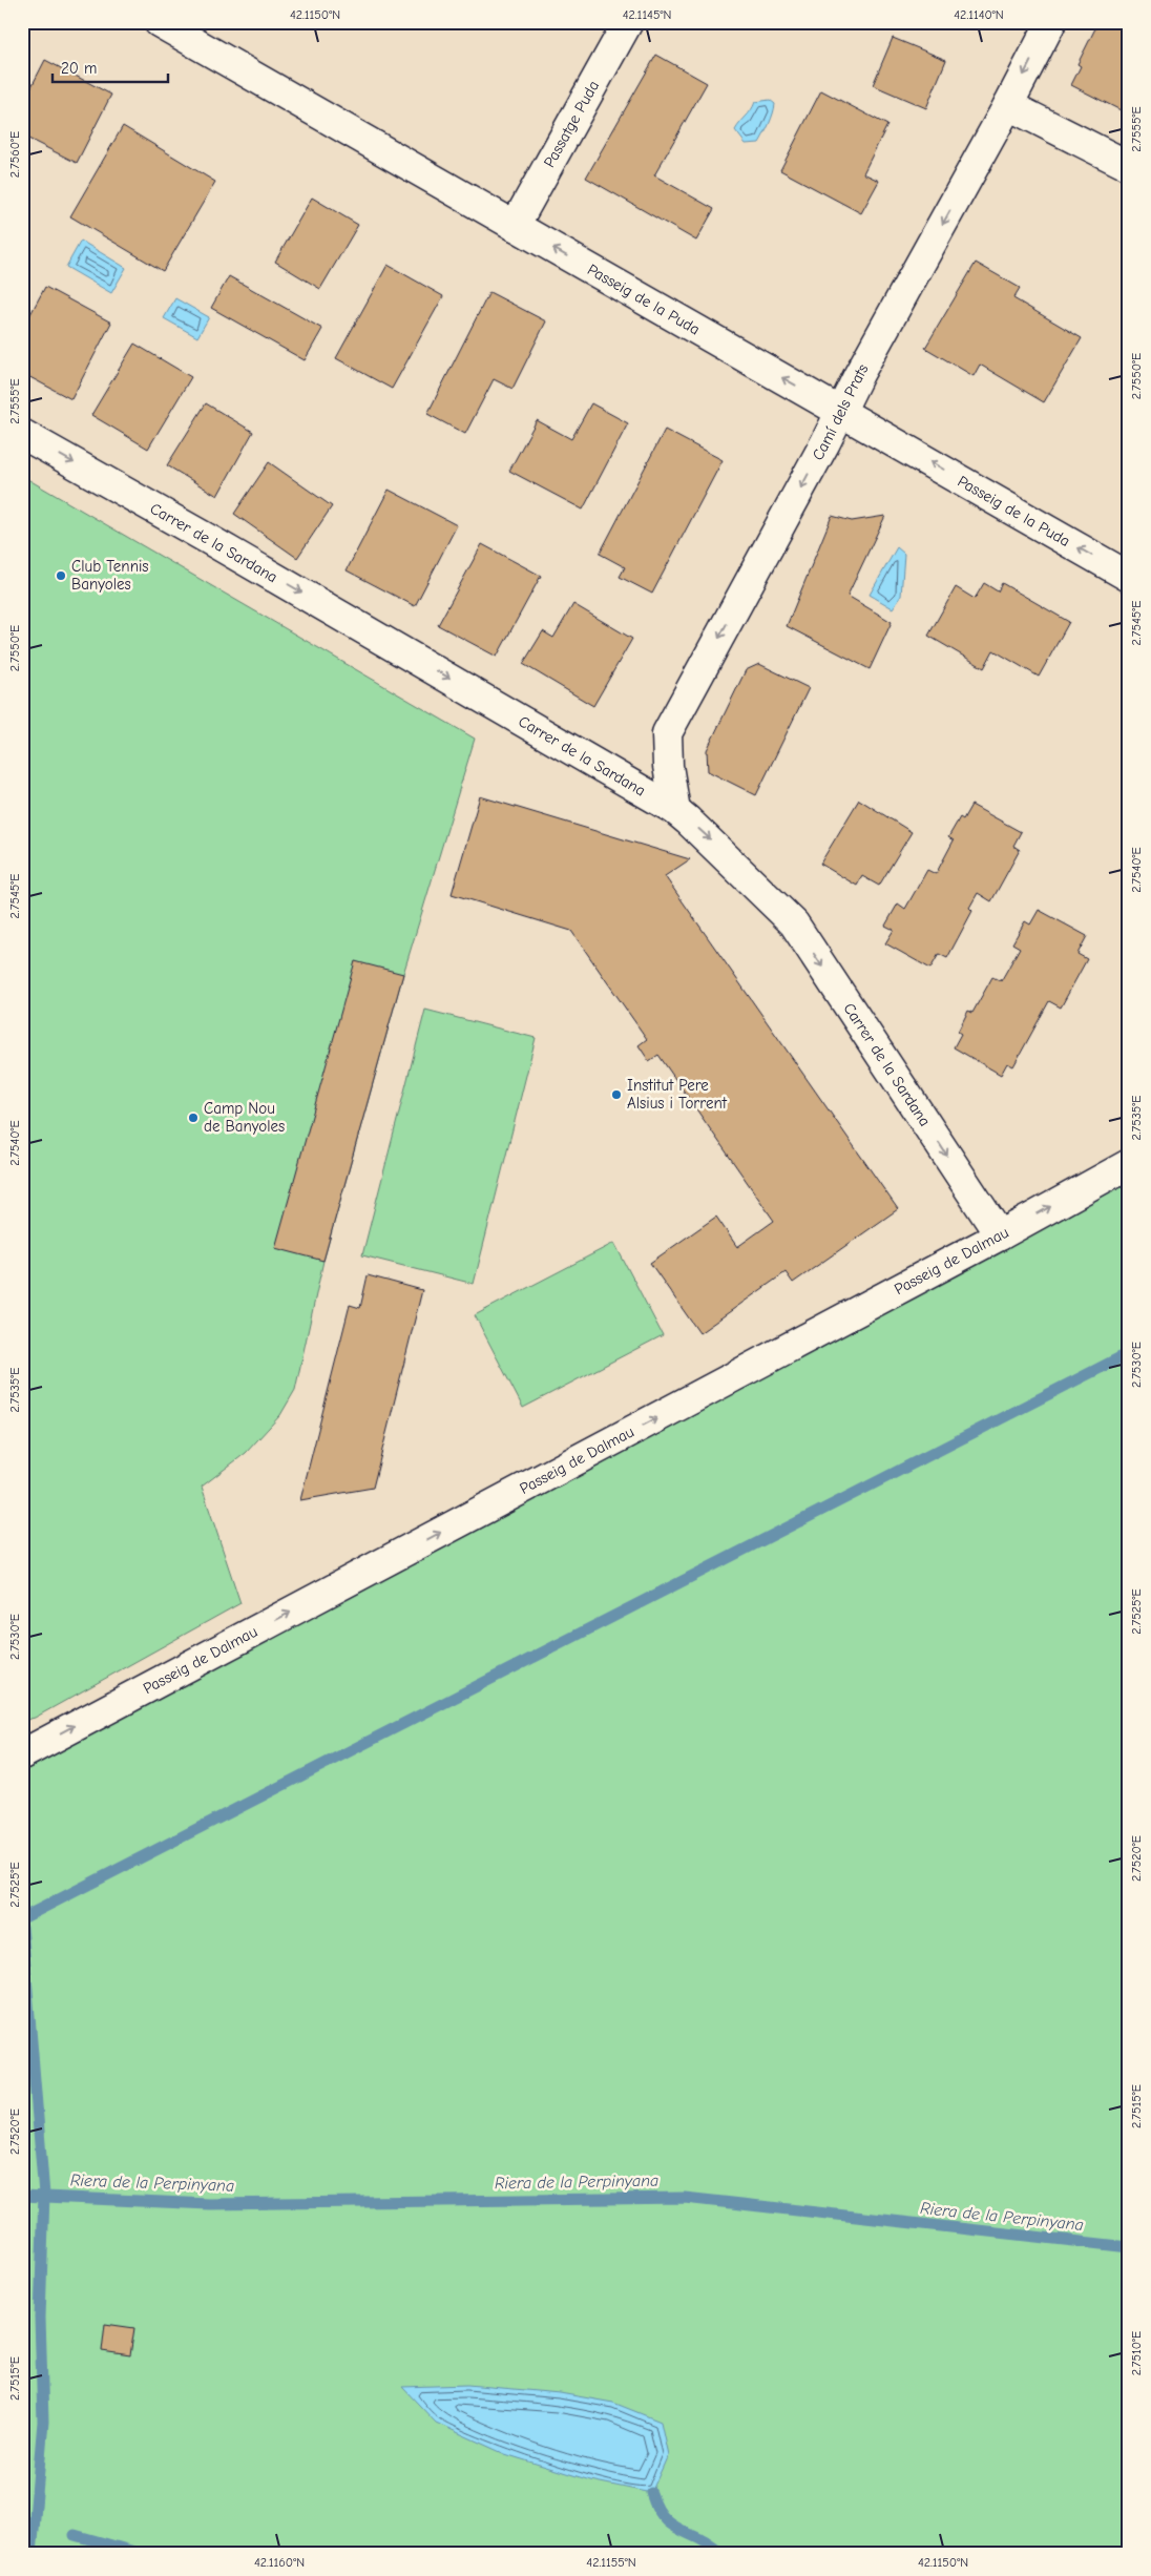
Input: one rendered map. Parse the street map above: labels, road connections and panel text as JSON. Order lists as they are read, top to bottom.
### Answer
{
  "streets": {
    "main road": [
      "Passatge Puda",
      "Passeig de la Puda",
      "Camí dels Prats",
      "Carrer de la Sardana",
      "Passeig de Dalmau"
    ]
  },
  "crossings": [
    ["Passatge Puda", "Passeig de la Puda"],
    ["Passeig de la Puda", "Camí dels Prats"],
    ["Camí dels Prats", "Carrer de la Sardana"],
    ["Carrer de la Sardana", "Passeig de Dalmau"]
  ],
  "one_way": [
    "Passeig de la Puda",
    "Camí dels Prats",
    "Carrer de la Sardana",
    "Passeig de Dalmau"
  ],
  "water": ["Riera de la Perpinyana"],
  "places": ["Club Tennis Banyoles", "Institut Pere Alsius i Torrent", "Camp Nou de Banyoles"],
  "scale_bar": "20 m",
  "coordinates": [
    "42.1150°N",
    "42.1145°N",
    "42.1140°N",
    "2.7555°E",
    "2.7560°E",
    "2.7550°E",
    "2.7545°E",
    "2.7540°E",
    "2.7535°E",
    "2.7530°E",
    "2.7525°E",
    "2.7520°E",
    "2.7515°E",
    "2.7510°E",
    "42.1160°N",
    "42.1155°N"
  ]
}
